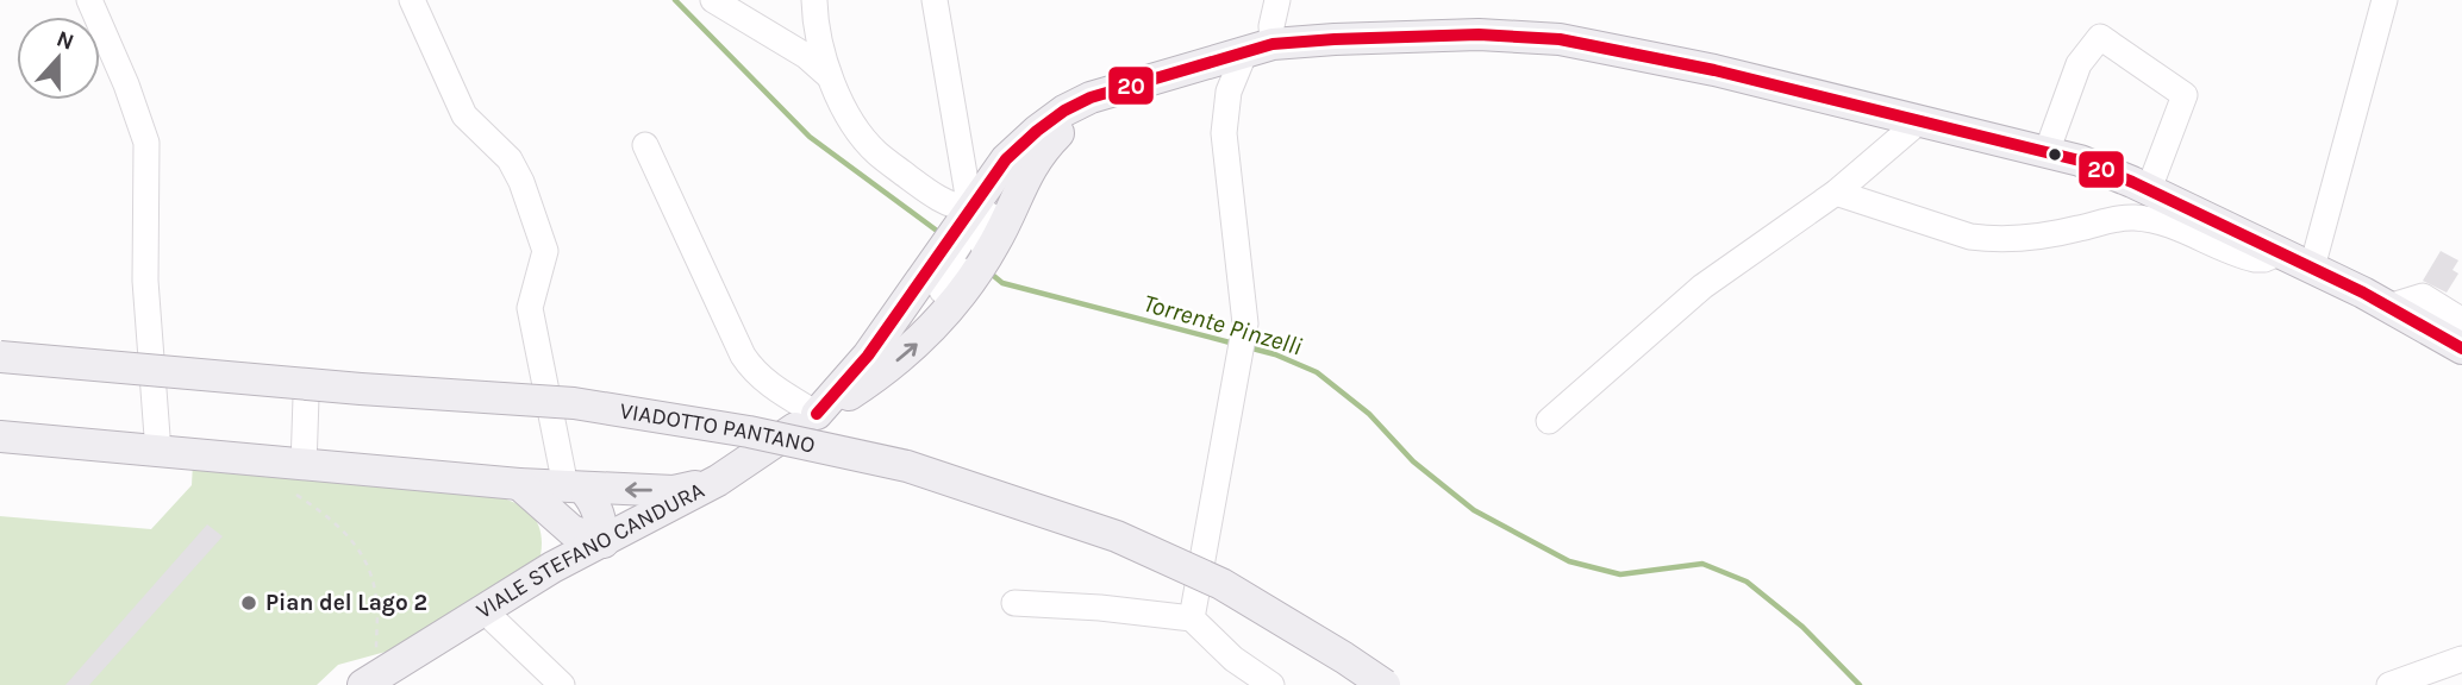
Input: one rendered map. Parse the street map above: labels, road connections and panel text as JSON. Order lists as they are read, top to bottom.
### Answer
{
  "streets": {
    "main road": ["VIADOTTO PANTANO", "VIALE STEFANO CANDURA"]
  },
  "water": ["Torrente Pinzelli"],
  "places": ["Pian del Lago 2"],
  "lines": ["transit line 20"],
  "north": "top"
}
